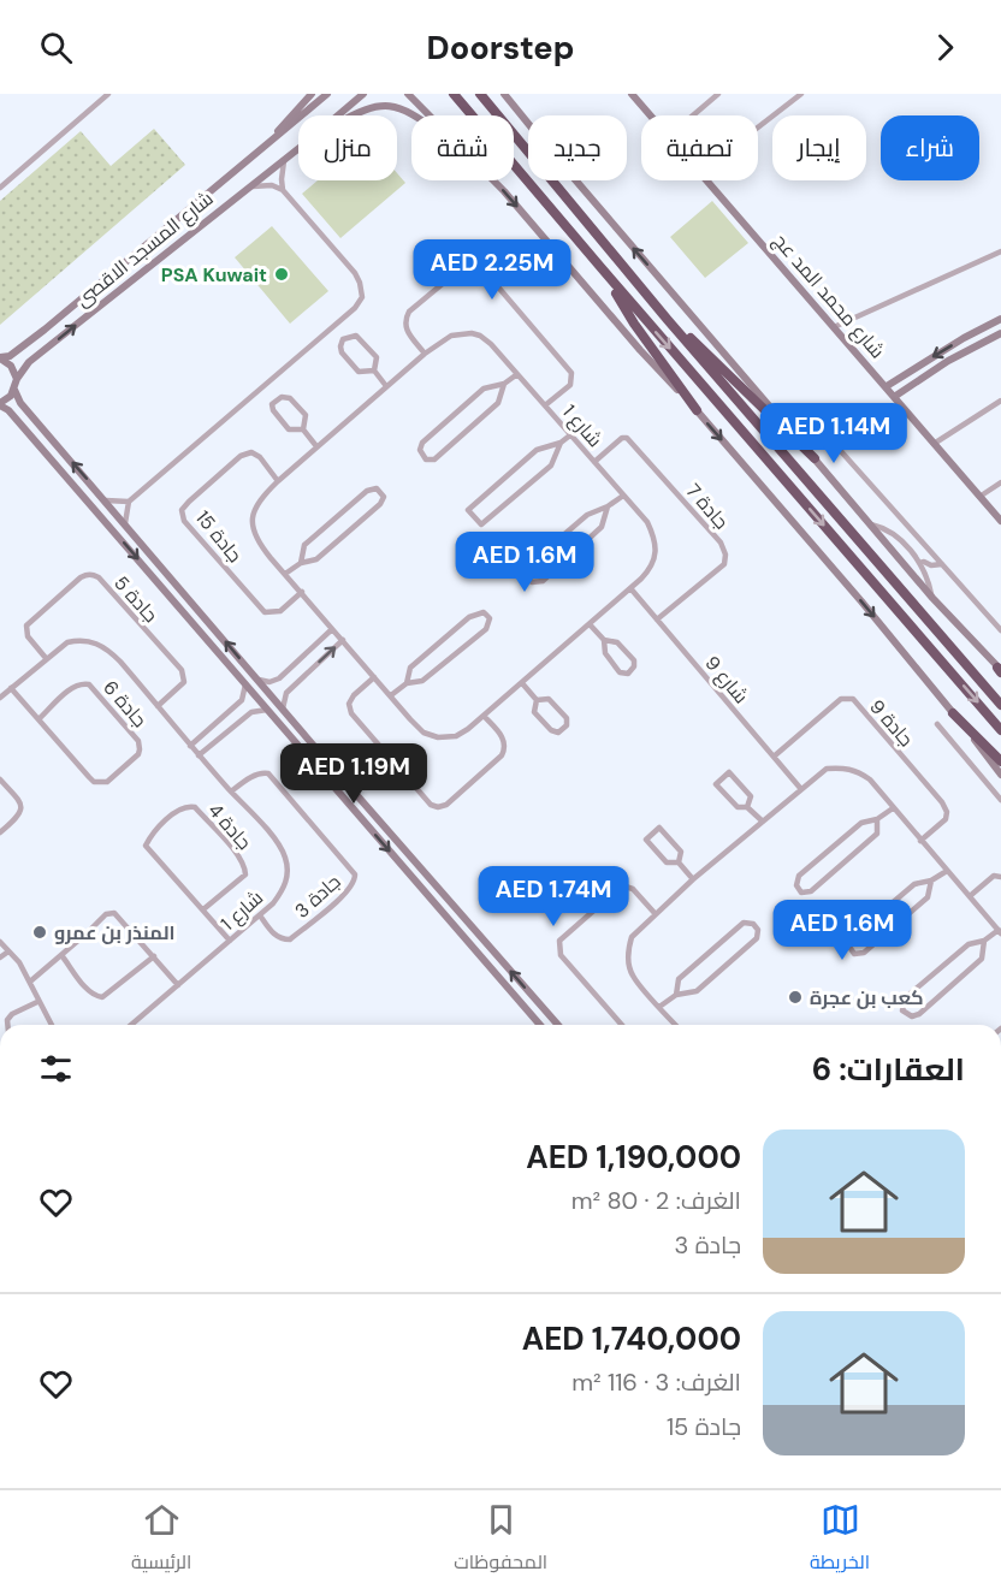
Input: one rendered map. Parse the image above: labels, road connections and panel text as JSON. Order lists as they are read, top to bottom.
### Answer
{
  "streets": {
    "main road": ["شارع المسجد الاقصى", "شارع محمد المد عج"],
    "street": [
      "شارع 1",
      "جادة 7",
      "جادة 15",
      "جادة 5",
      "شارع 9",
      "جادة 6",
      "جادة 9",
      "جادة 4",
      "جادة 3"
    ]
  },
  "crossings": [
    ["شارع 1", "جادة 7"],
    ["شارع 1", "جادة 15"],
    ["شارع 1", "جادة 5"],
    ["شارع 1", "شارع 9"],
    ["شارع 1", "جادة 6"],
    ["شارع 1", "جادة 4"],
    ["شارع 1", "جادة 3"],
    ["جادة 7", "شارع 9"],
    ["شارع 9", "جادة 9"]
  ],
  "places": ["PSA Kuwait", "المنذر بن عمرو", "كعب بن عجرة"],
  "page": {
    "header": "Doorstep",
    "chip": [
      "شراء",
      "إيجار",
      "تصفية",
      "جديد",
      "شقة",
      "منزل"
    ],
    "price": [
      "AED 2.25M",
      "AED 1.14M",
      "AED 1.6M",
      "AED 1.19M",
      "AED 1.74M",
      "AED 1.6M"
    ],
    "heading": "العقارات: 6",
    "list": [
      {
        "name": "AED 1,190,000",
        "note": "الغرف: 2 · 80 m² · جادة 3"
      },
      {
        "name": "AED 1,740,000",
        "note": "الغرف: 3 · 116 m² · جادة 15"
      }
    ],
    "tabs": ["الخريطة", "المحفوظات", "الرئيسية"]
  }
}
